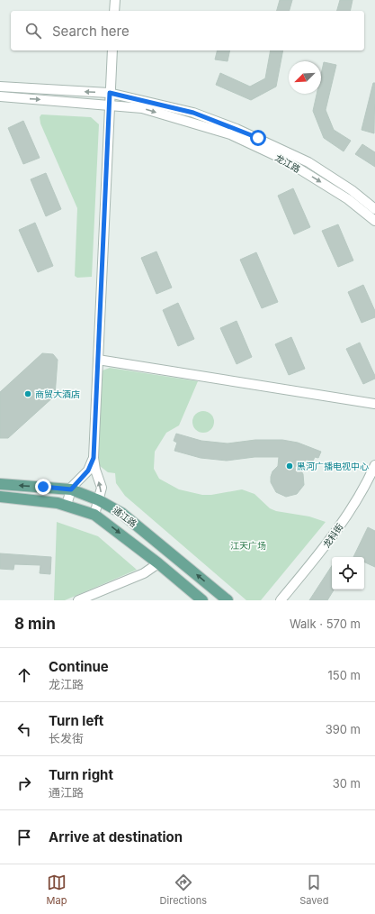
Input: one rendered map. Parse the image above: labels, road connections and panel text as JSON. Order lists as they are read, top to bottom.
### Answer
{
  "streets": {
    "main road": ["通江路"],
    "street": ["龙江路", "龙科街"]
  },
  "parks": ["江天广场"],
  "places": ["商贸大酒店", "黑河广播电视中心"],
  "north": "bottom left",
  "page": {
    "search": "Search here",
    "heading": ["8 min", "Walk · 570 m"],
    "list": [
      ["Continue", "龙江路", "150 m"],
      ["Turn left", "长发街", "390 m"],
      ["Turn right", "通江路", "30 m"],
      "Arrive at destination"
    ],
    "nav": ["Map", "Directions", "Saved"]
  }
}
